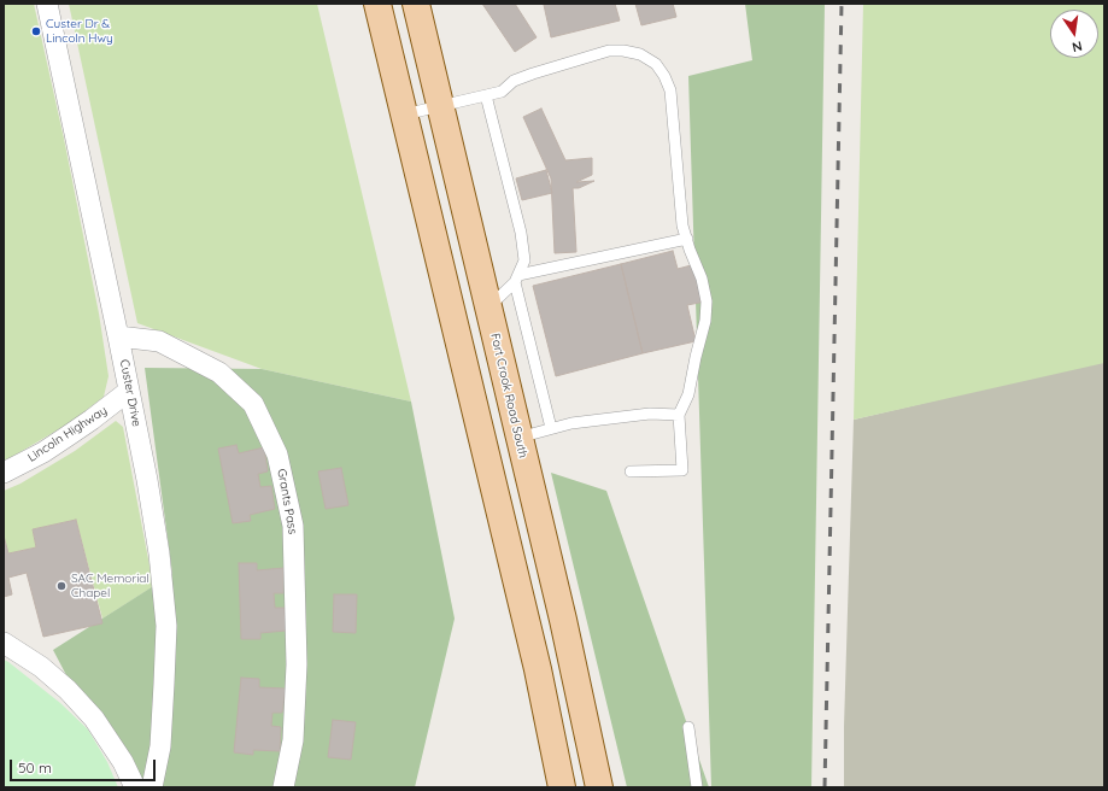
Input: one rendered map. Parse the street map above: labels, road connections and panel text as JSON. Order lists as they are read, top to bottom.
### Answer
{
  "streets": {
    "main road": ["Fort Crook Road South"],
    "street": ["Custer Drive", "Lincoln Highway", "Grants Pass"]
  },
  "crossings": [
    ["Custer Drive", "Lincoln Highway"],
    ["Custer Drive", "Grants Pass"]
  ],
  "places": ["Custer Dr & Lincoln Hwy", "SAC Memorial Chapel"],
  "scale_bar": "50 m",
  "north": "bottom"
}
